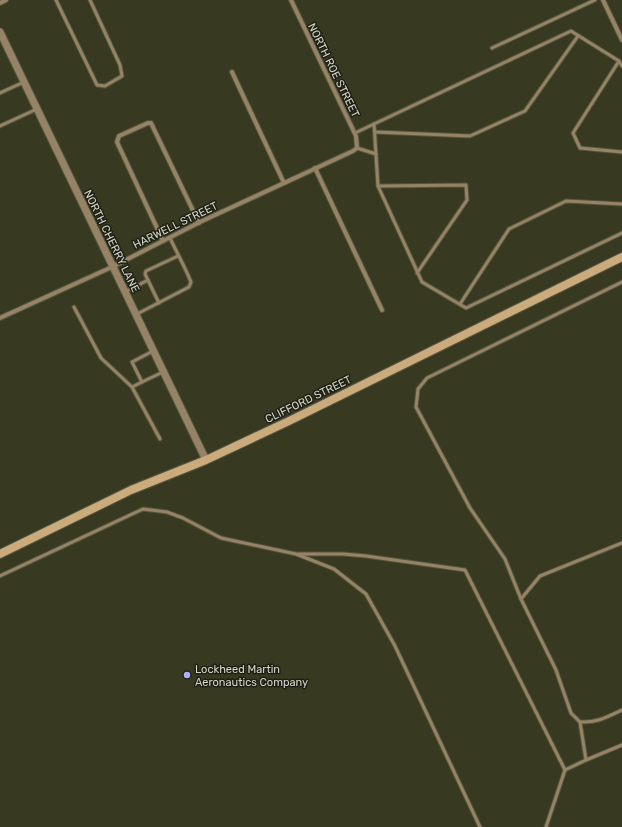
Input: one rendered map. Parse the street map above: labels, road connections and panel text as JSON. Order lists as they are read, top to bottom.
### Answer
{
  "streets": {
    "main road": ["CLIFFORD STREET"],
    "street": ["NORTH ROE STREET", "HARWELL STREET", "NORTH CHERRY LANE"]
  },
  "crossings": [
    ["NORTH ROE STREET", "HARWELL STREET"],
    ["HARWELL STREET", "NORTH CHERRY LANE"],
    ["NORTH CHERRY LANE", "CLIFFORD STREET"]
  ],
  "places": ["Lockheed Martin Aeronautics Company"]
}
